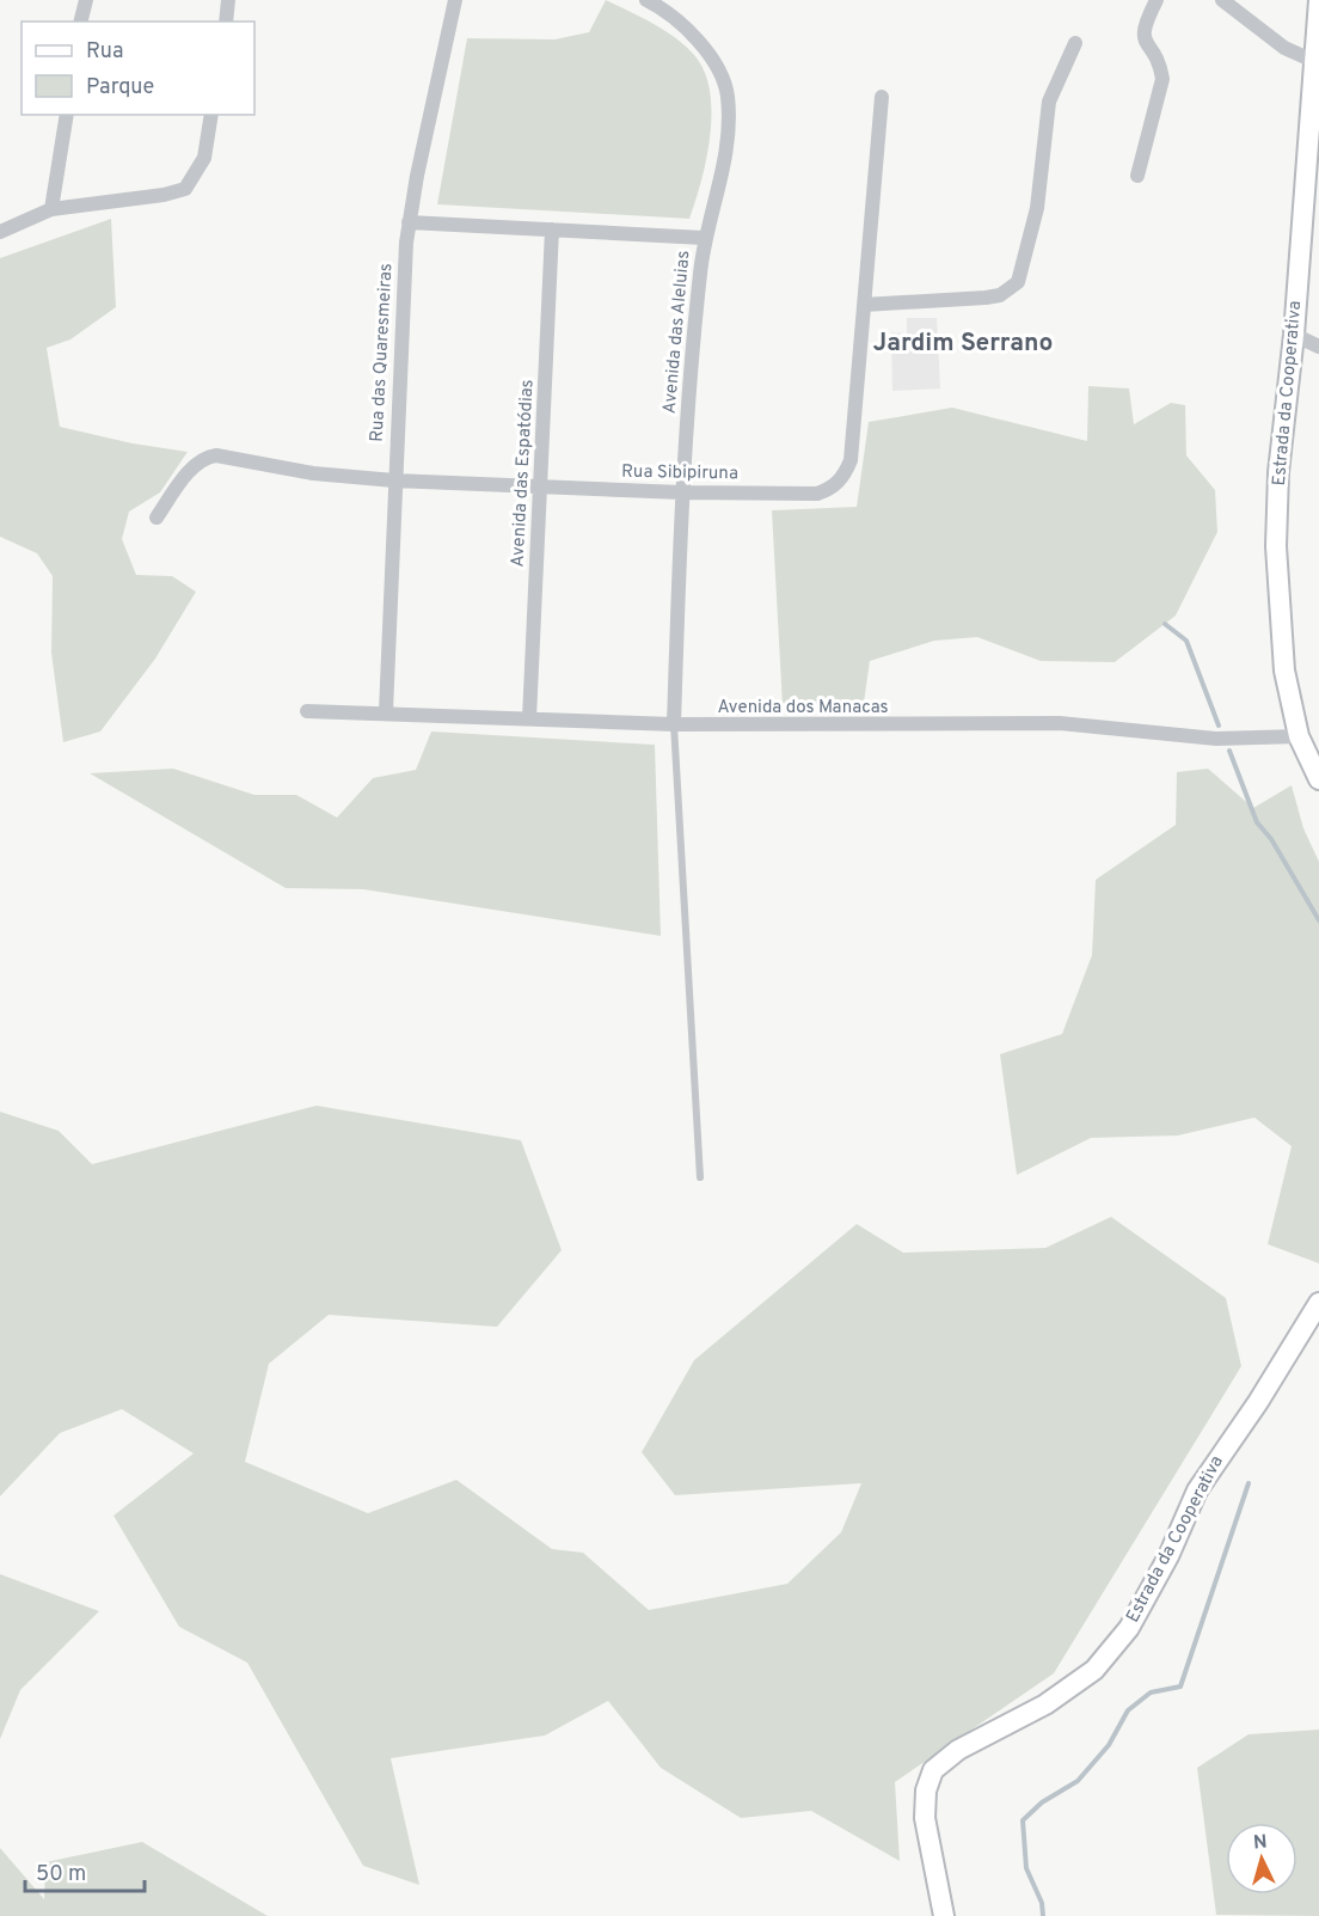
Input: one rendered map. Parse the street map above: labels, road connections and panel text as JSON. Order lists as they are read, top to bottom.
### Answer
{
  "streets": {
    "main road": ["Estrada da Cooperativa"],
    "street": [
      "Avenida das Aleluias",
      "Rua das Quaresmeiras",
      "Avenida das Espatódias",
      "Rua Sibipiruna",
      "Avenida dos Manacas"
    ]
  },
  "crossings": [
    ["Avenida das Aleluias", "Rua das Quaresmeiras"],
    ["Avenida das Aleluias", "Avenida das Espatódias"],
    ["Avenida das Aleluias", "Rua Sibipiruna"],
    ["Avenida das Aleluias", "Avenida dos Manacas"],
    ["Rua das Quaresmeiras", "Rua Sibipiruna"],
    ["Rua das Quaresmeiras", "Avenida dos Manacas"],
    ["Estrada da Cooperativa", "Avenida dos Manacas"],
    ["Avenida das Espatódias", "Rua Sibipiruna"],
    ["Avenida das Espatódias", "Avenida dos Manacas"]
  ],
  "districts": ["Jardim Serrano"],
  "legend": ["Rua", "Parque"],
  "scale_bar": "50 m",
  "north": "top"
}
